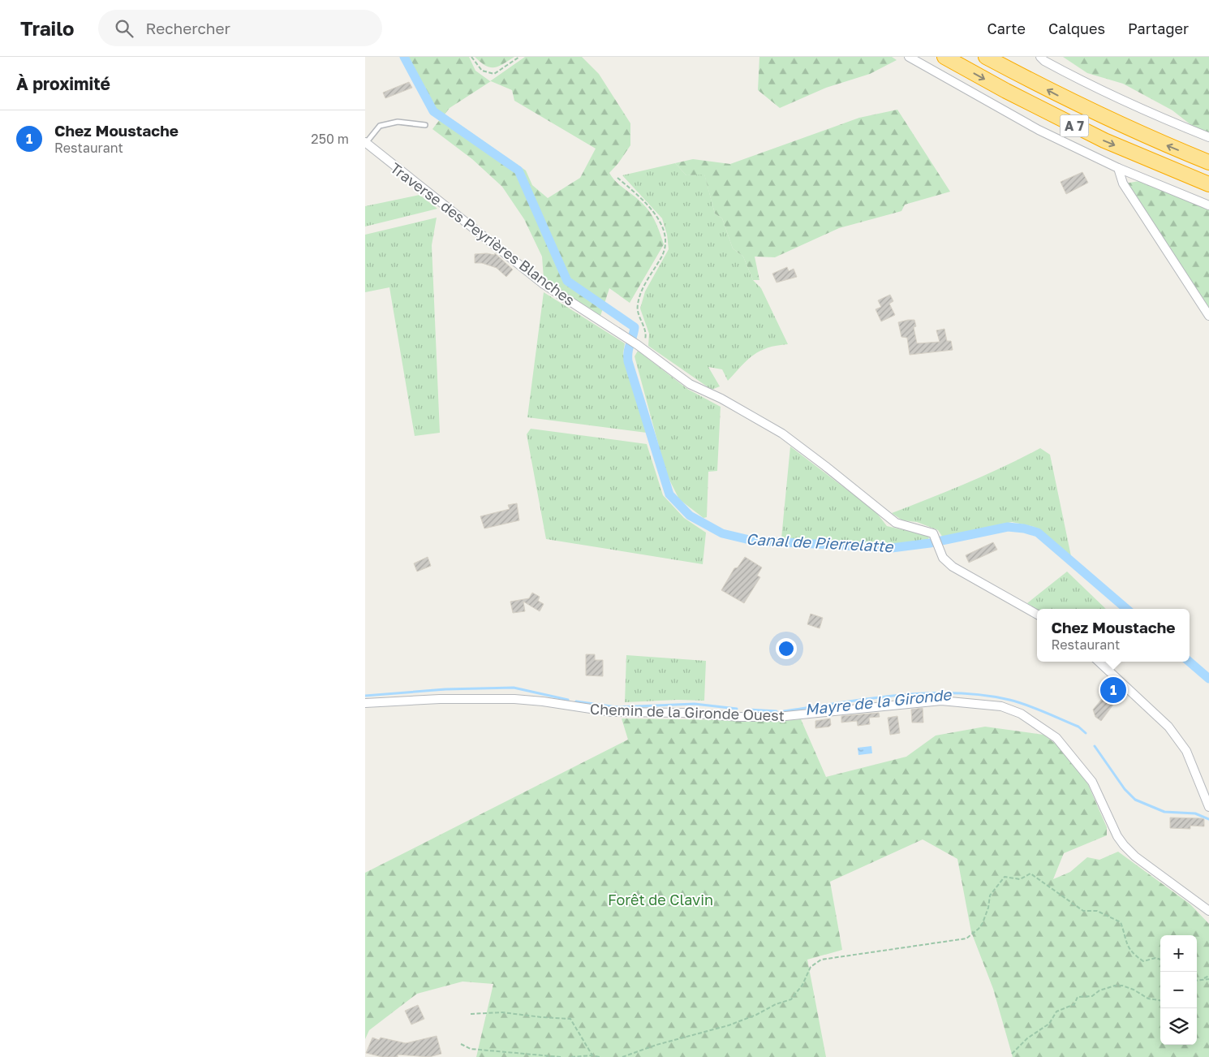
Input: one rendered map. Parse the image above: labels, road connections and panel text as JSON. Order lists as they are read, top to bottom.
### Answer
{
  "streets": {
    "highway": ["A 7"],
    "street": ["Traverse des Peyrières Blanches", "Chemin de la Gironde Ouest"]
  },
  "water": ["Canal de Pierrelatte", "Mayre de la Gironde"],
  "parks": ["Forêt de Clavin"],
  "page": {
    "header": "Trailo",
    "search": "Rechercher",
    "nav": ["Carte", "Calques", "Partager"],
    "heading": "À proximité",
    "list": [
      {
        "mark": "1",
        "name": "Chez Moustache",
        "note": "Restaurant",
        "value": "250 m"
      }
    ],
    "popup": ["Chez Moustache", "Restaurant"],
    "pins": "1",
    "map_buttons": ["+", "−"]
  }
}
